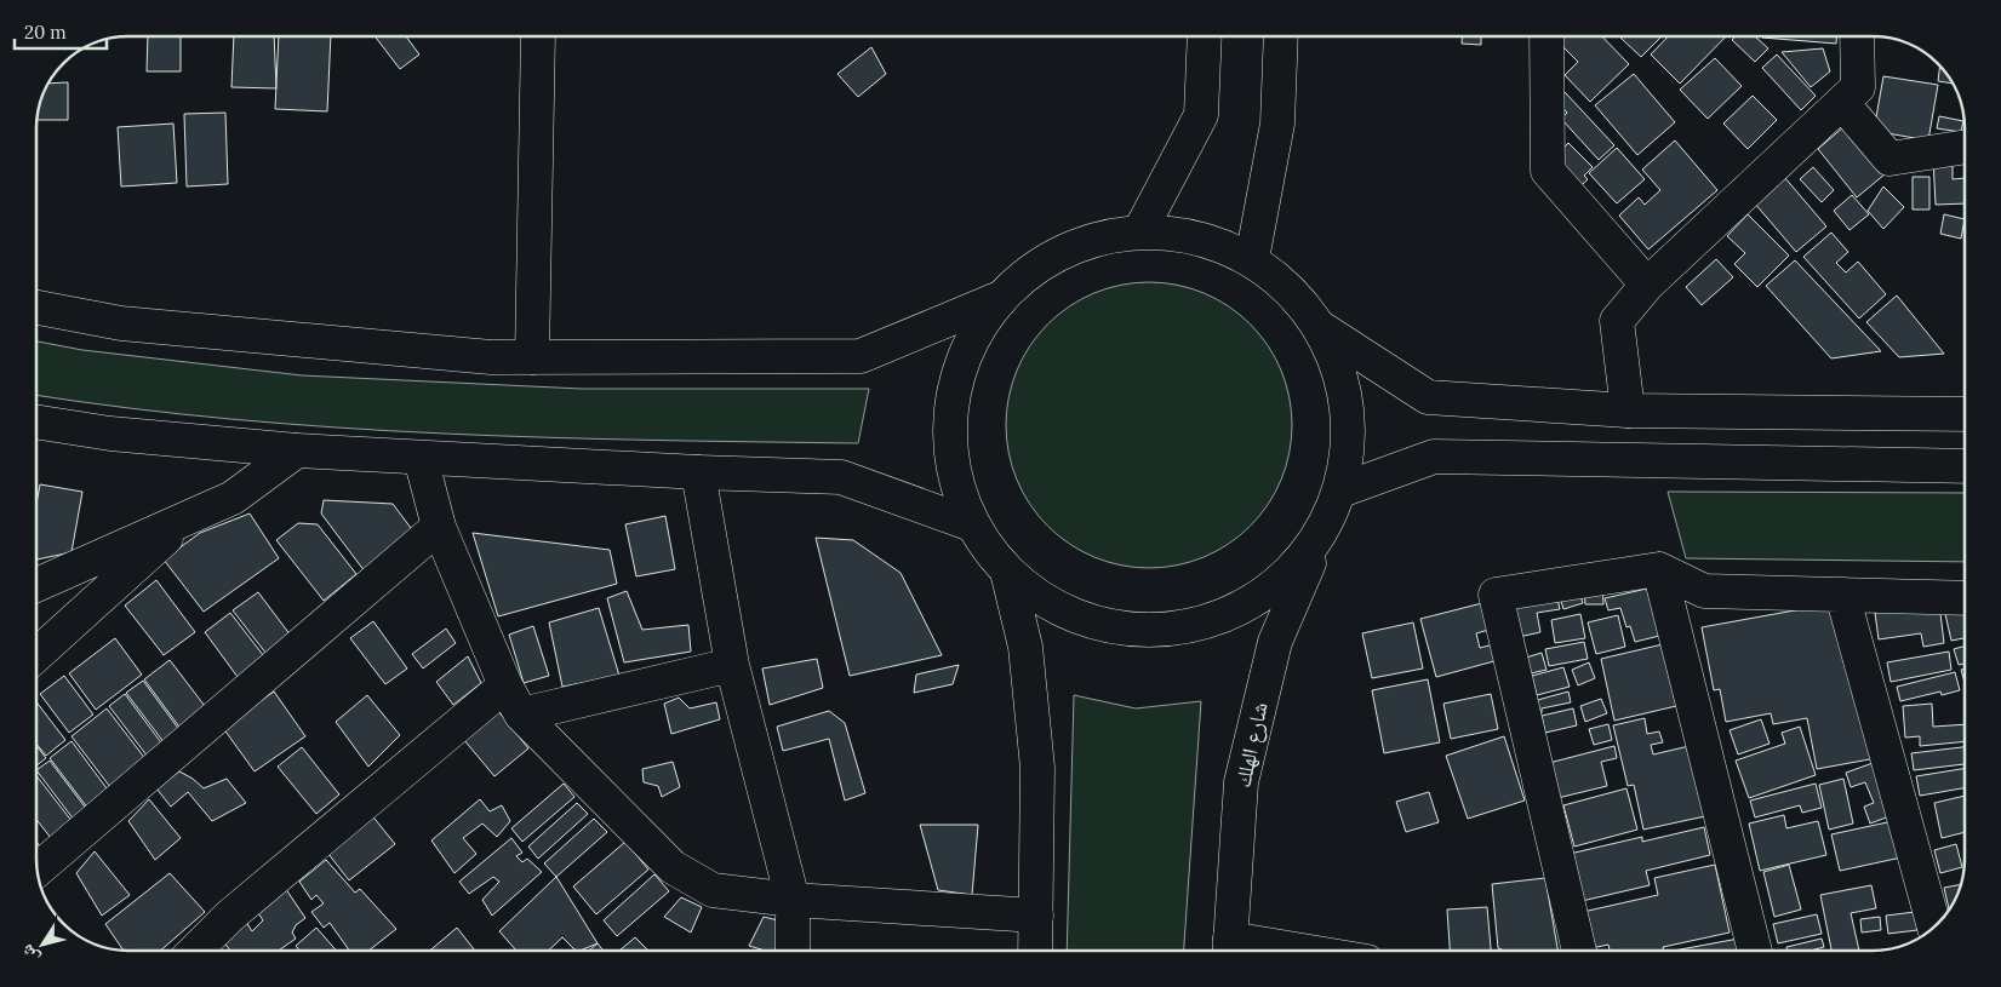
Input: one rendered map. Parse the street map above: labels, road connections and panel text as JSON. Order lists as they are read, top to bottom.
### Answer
{
  "streets": {
    "main road": ["شارع الهلك"]
  },
  "scale_bar": "20 m",
  "north": "bottom left"
}
